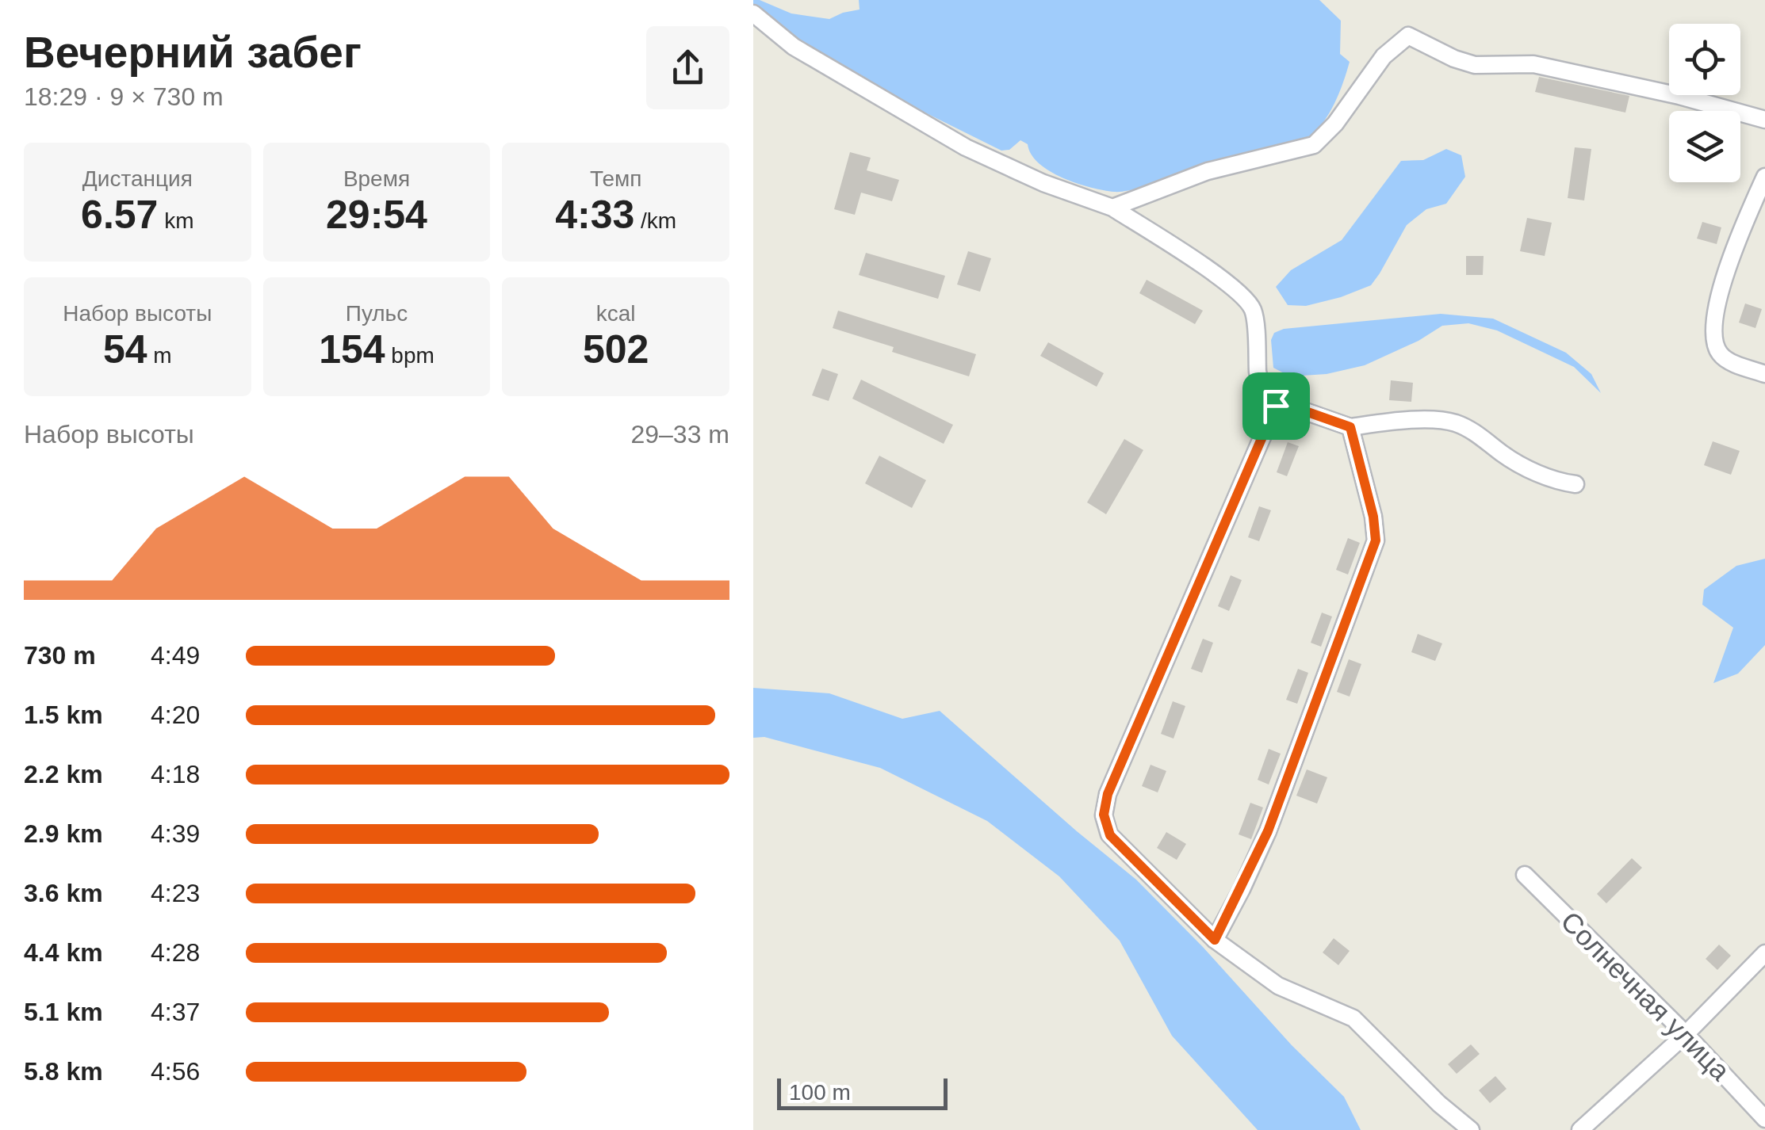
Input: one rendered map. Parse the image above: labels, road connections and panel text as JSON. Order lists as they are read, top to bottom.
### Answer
{
  "streets": {
    "street": ["Солнечная улица"]
  },
  "scale_bar": "100 m",
  "page": {
    "heading": ["Вечерний забег", "18:29 · 9 × 730 m"],
    "stats": [
      ["Дистанция", "6.57 km"],
      ["Время", "29:54"],
      ["Темп", "4:33 /km"],
      ["Набор высоты", "54 m"],
      ["Пульс", "154 bpm"],
      ["kcal", "502"]
    ],
    "chart": ["Набор высоты", "29–33 m"],
    "list": [
      {
        "name": "730 m",
        "note": "4:49"
      },
      {
        "name": "1.5 km",
        "note": "4:20"
      },
      {
        "name": "2.2 km",
        "note": "4:18"
      },
      {
        "name": "2.9 km",
        "note": "4:39"
      },
      {
        "name": "3.6 km",
        "note": "4:23"
      },
      {
        "name": "4.4 km",
        "note": "4:28"
      },
      {
        "name": "5.1 km",
        "note": "4:37"
      },
      {
        "name": "5.8 km",
        "note": "4:56"
      }
    ],
    "scale": "100 m"
  }
}
